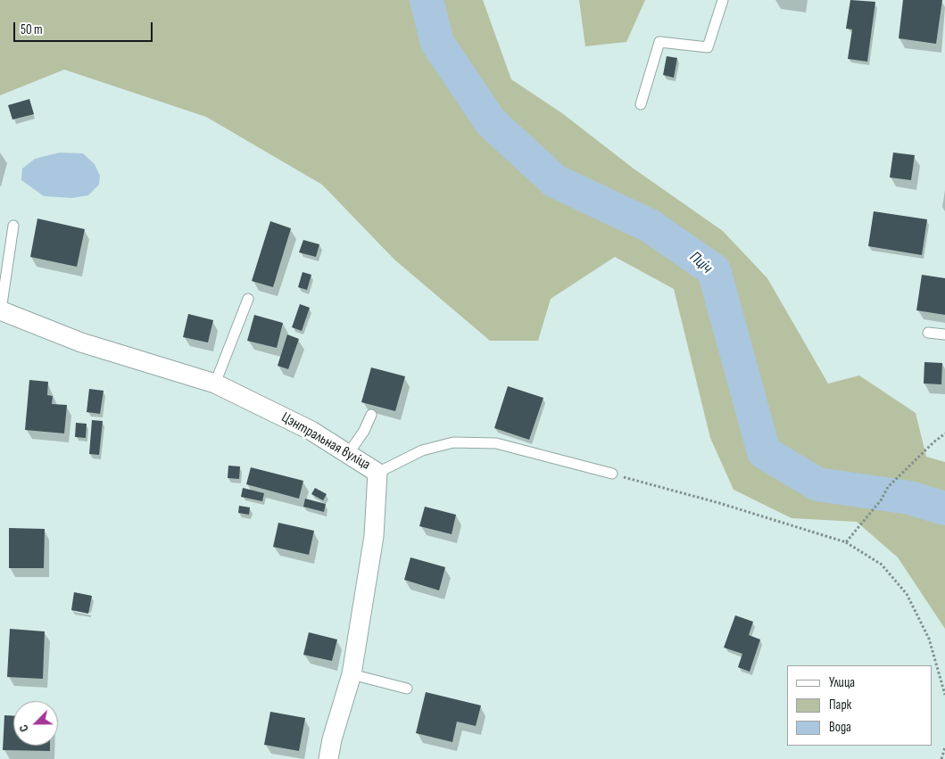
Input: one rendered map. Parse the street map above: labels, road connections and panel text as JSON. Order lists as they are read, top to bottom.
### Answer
{
  "streets": {
    "street": ["Цэнтральная вуліца"]
  },
  "water": ["Пціч"],
  "legend": ["Улица", "Парк", "Вода"],
  "scale_bar": "50 m",
  "north": "bottom left"
}
